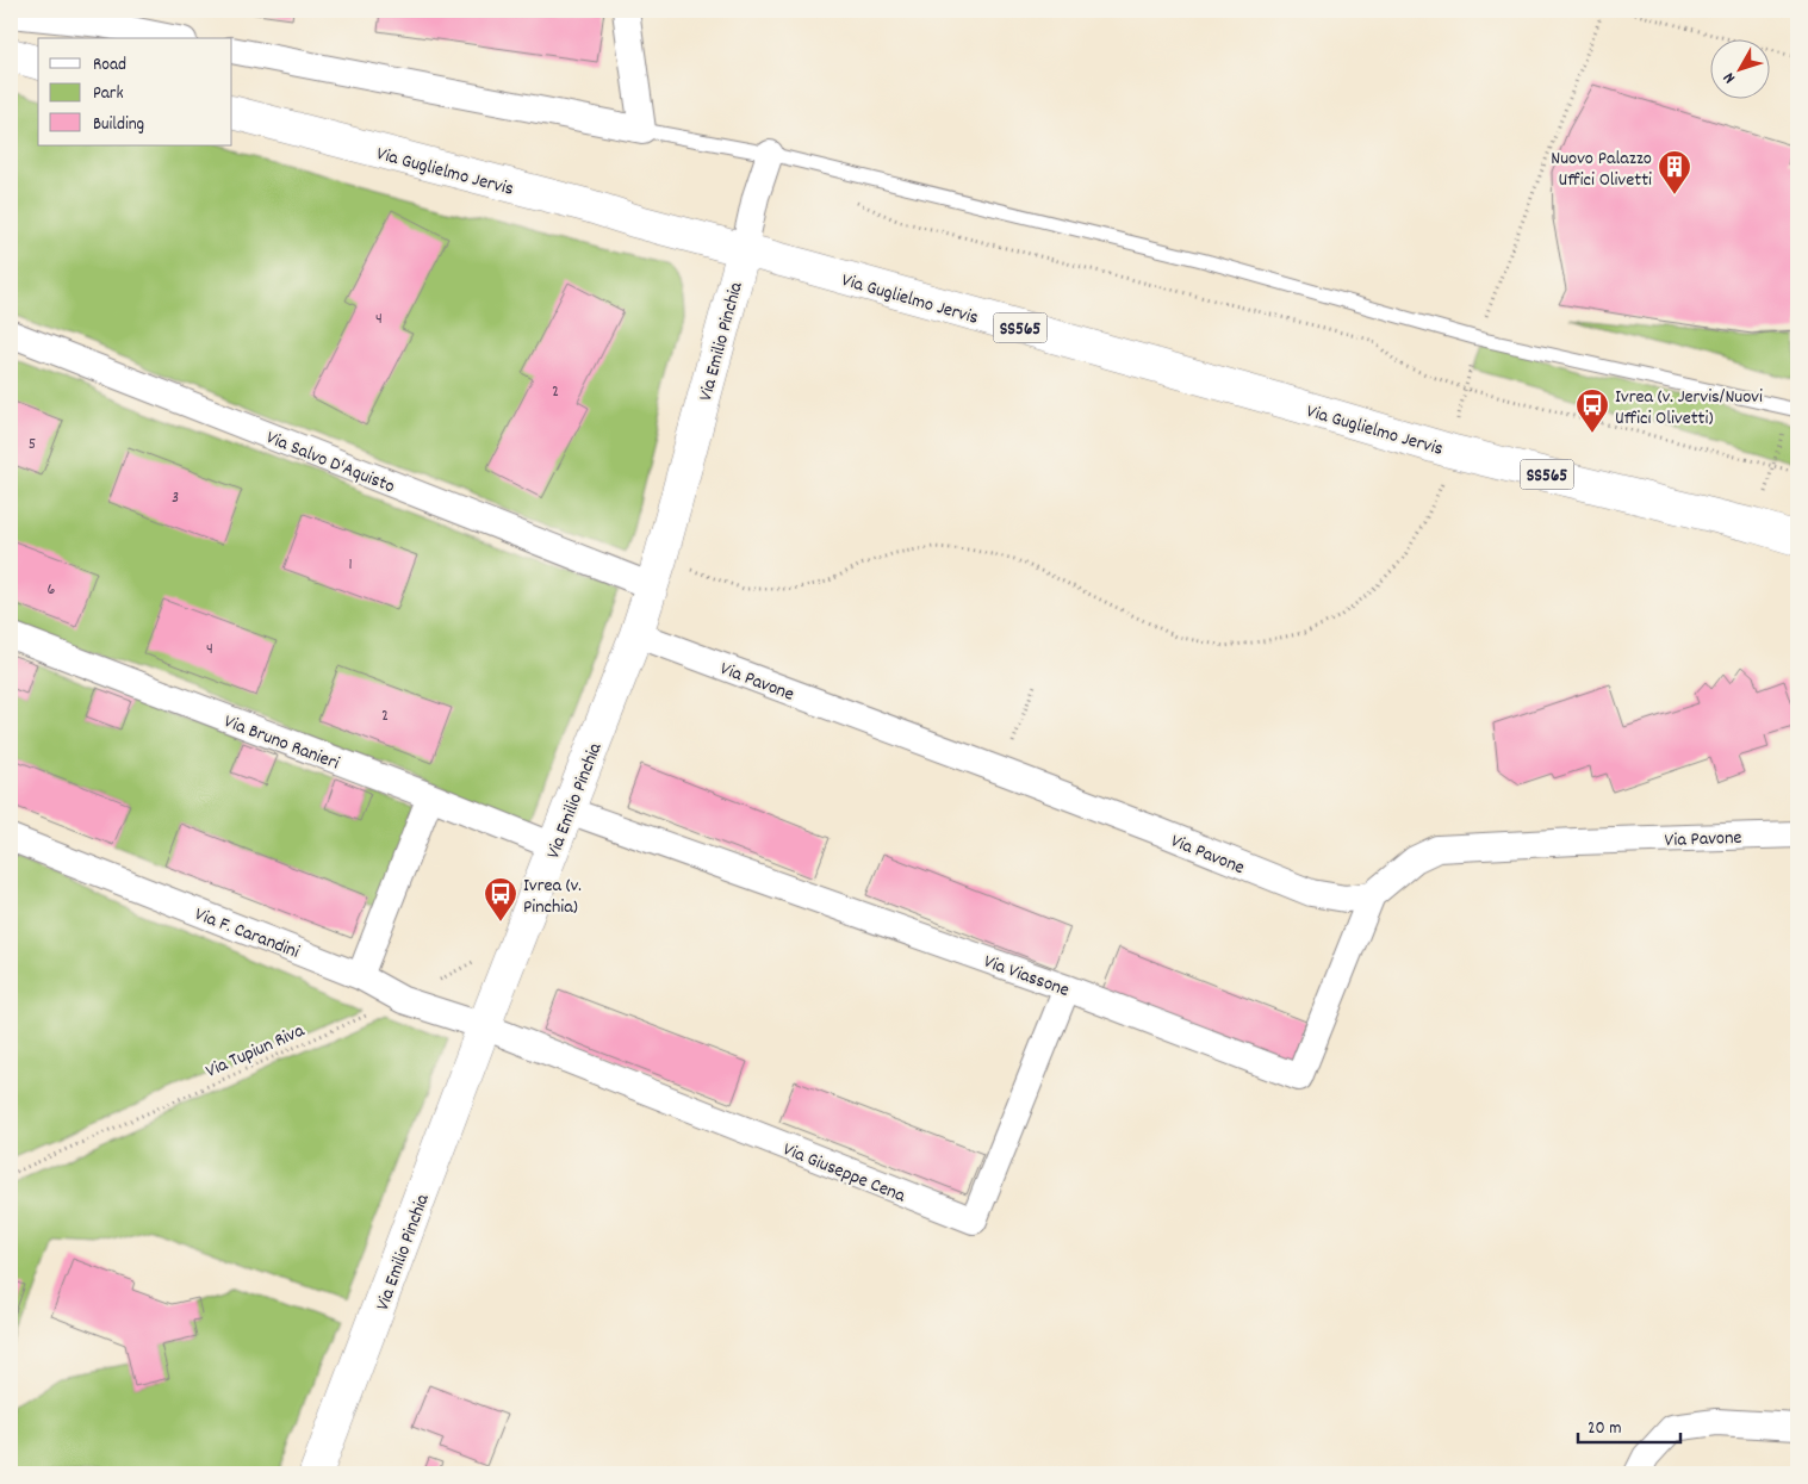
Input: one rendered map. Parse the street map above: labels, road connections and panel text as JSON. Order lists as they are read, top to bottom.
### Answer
{
  "streets": {
    "main road": ["Via Guglielmo Jervis", "SS565", "Via Emilio Pinchia"],
    "street": [
      "Via Salvo D'Aquisto",
      "Via Pavone",
      "Via Bruno Ranieri",
      "Via F. Carandini",
      "Via Viassone",
      "Via Giuseppe Cena"
    ],
    "path": ["Via Tupiun Riva"]
  },
  "crossings": [
    ["Via Guglielmo Jervis", "Via Emilio Pinchia"],
    ["Via Emilio Pinchia", "Via Salvo D'Aquisto"],
    ["Via Emilio Pinchia", "Via Pavone"],
    ["Via Emilio Pinchia", "Via Bruno Ranieri"],
    ["Via Emilio Pinchia", "Via F. Carandini"],
    ["Via Emilio Pinchia", "Via Viassone"],
    ["Via Emilio Pinchia", "Via Tupiun Riva"],
    ["Via Emilio Pinchia", "Via Giuseppe Cena"],
    ["Via Pavone", "Via Viassone"],
    ["Via F. Carandini", "Via Tupiun Riva"],
    ["Via F. Carandini", "Via Giuseppe Cena"],
    ["Via Viassone", "Via Giuseppe Cena"]
  ],
  "places": {
    "building": ["Nuovo Palazzo Uffici Olivetti"],
    "bus stop": ["Ivrea (v. Jervis/Nuovi Uffici Olivetti)", "Ivrea (v. Pinchia)"]
  },
  "house_numbers": [
    "4",
    "2",
    "5",
    "3",
    "1",
    "6",
    "4",
    "2"
  ],
  "legend": ["Road", "Park", "Building"],
  "scale_bar": "20 m",
  "north": "bottom left"
}
